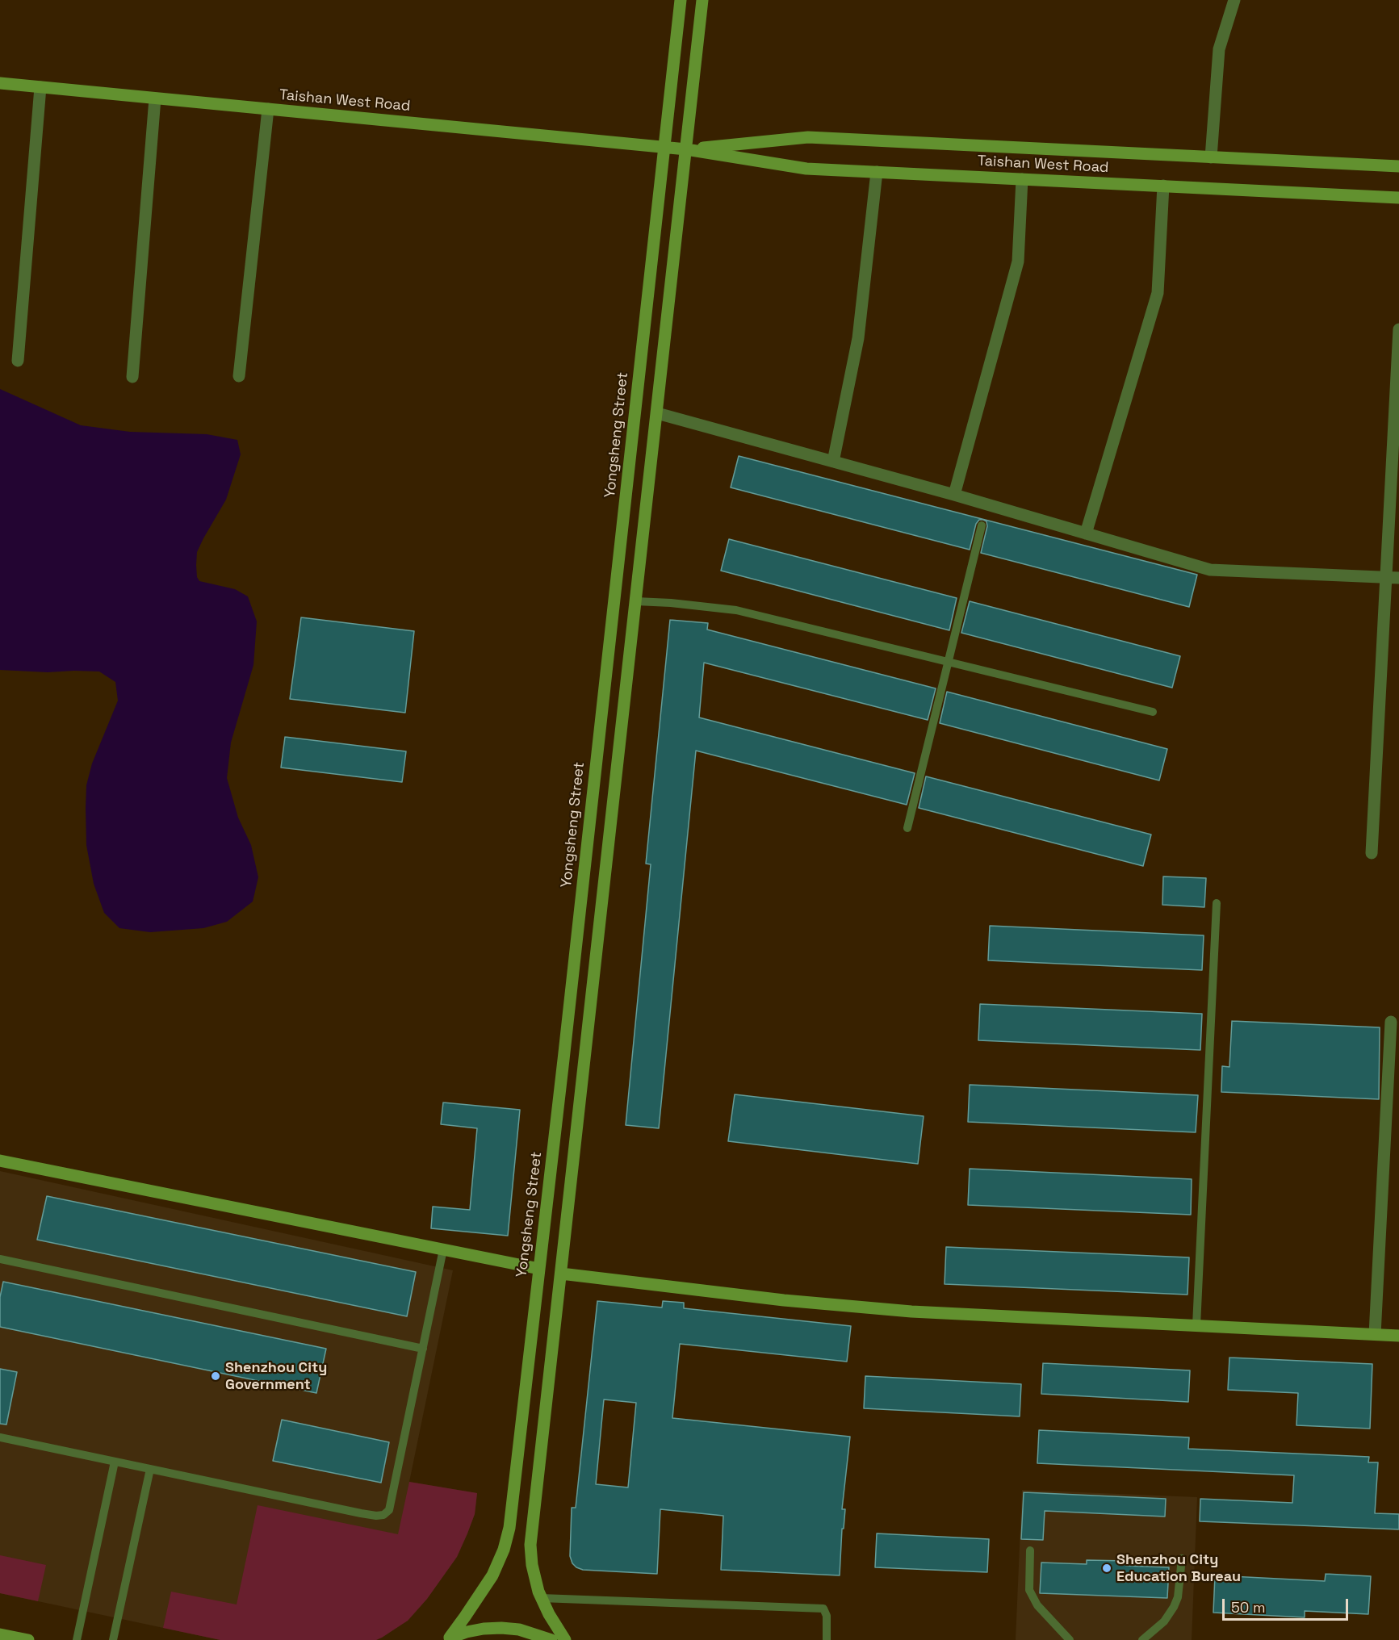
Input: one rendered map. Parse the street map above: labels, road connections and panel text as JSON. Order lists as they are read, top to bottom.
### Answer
{
  "streets": {
    "main road": ["Taishan West Road", "Yongsheng Street"]
  },
  "crossings": [
    ["Taishan West Road", "Yongsheng Street"]
  ],
  "places": ["Shenzhou City Government", "Shenzhou City Education Bureau"],
  "scale_bar": "50 m"
}
